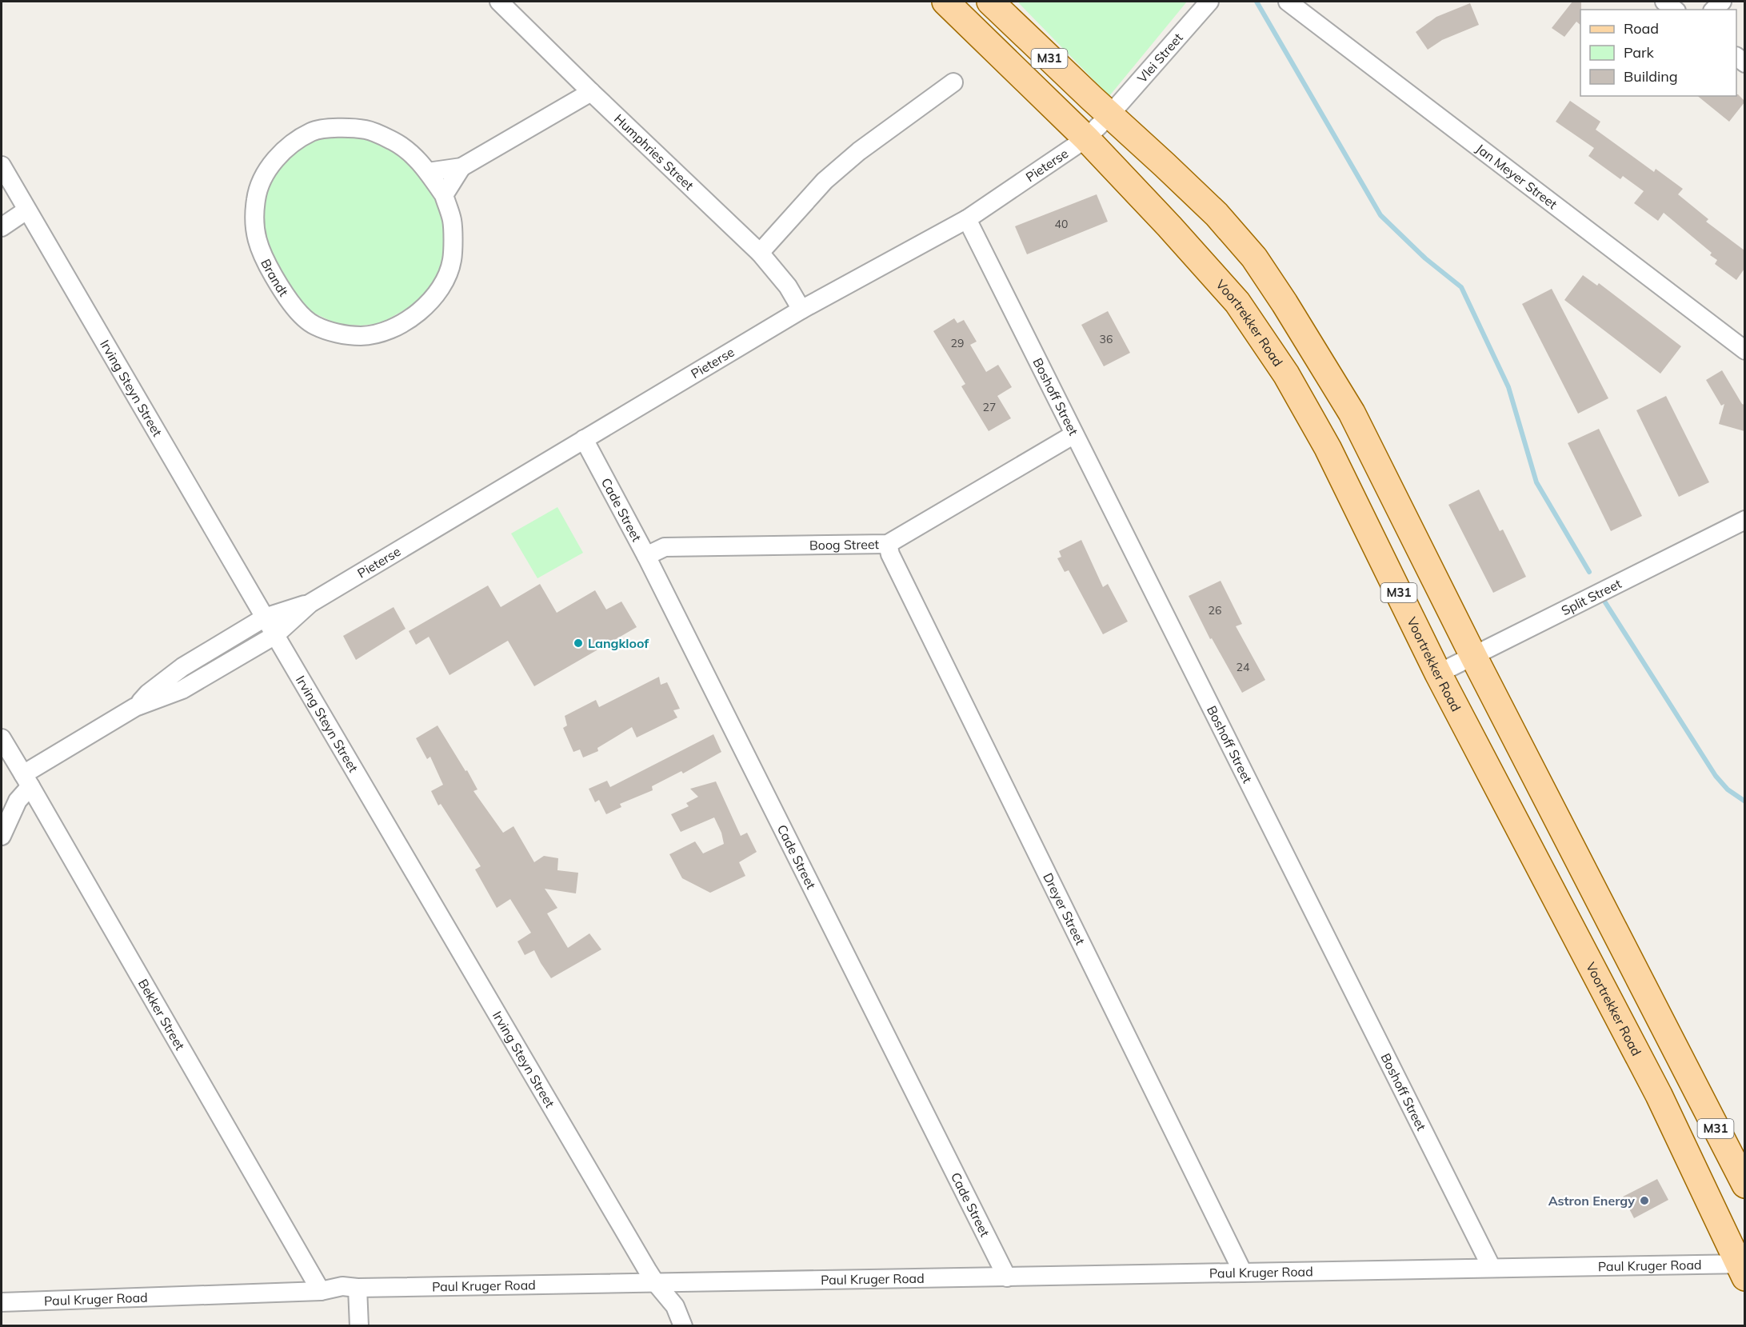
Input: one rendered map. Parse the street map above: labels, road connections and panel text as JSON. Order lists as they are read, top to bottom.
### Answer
{
  "streets": {
    "main road": ["M31", "Voortrekker Road"],
    "street": [
      "Vlei Street",
      "Humphries Street",
      "Pieterse",
      "Jan Meyer Street",
      "Brandt",
      "Irving Steyn Street",
      "Boshoff Street",
      "Cade Street",
      "Boog Street",
      "Split Street",
      "Dreyer Street",
      "Bekker Street",
      "Paul Kruger Road"
    ]
  },
  "crossings": [
    ["M31", "Vlei Street"],
    ["M31", "Pieterse"],
    ["M31", "Split Street"],
    ["Vlei Street", "Pieterse"],
    ["Humphries Street", "Pieterse"],
    ["Pieterse", "Voortrekker Road"],
    ["Pieterse", "Irving Steyn Street"],
    ["Pieterse", "Boshoff Street"],
    ["Pieterse", "Cade Street"],
    ["Pieterse", "Bekker Street"],
    ["Voortrekker Road", "Split Street"],
    ["Voortrekker Road", "Paul Kruger Road"],
    ["Irving Steyn Street", "Paul Kruger Road"],
    ["Boshoff Street", "Boog Street"],
    ["Boshoff Street", "Paul Kruger Road"],
    ["Cade Street", "Boog Street"],
    ["Cade Street", "Paul Kruger Road"],
    ["Boog Street", "Dreyer Street"],
    ["Dreyer Street", "Paul Kruger Road"],
    ["Bekker Street", "Paul Kruger Road"]
  ],
  "places": ["Langkloof", "Astron Energy"],
  "house_numbers": [
    "40",
    "36",
    "29",
    "27",
    "26",
    "24"
  ],
  "legend": ["Road", "Park", "Building"]
}
